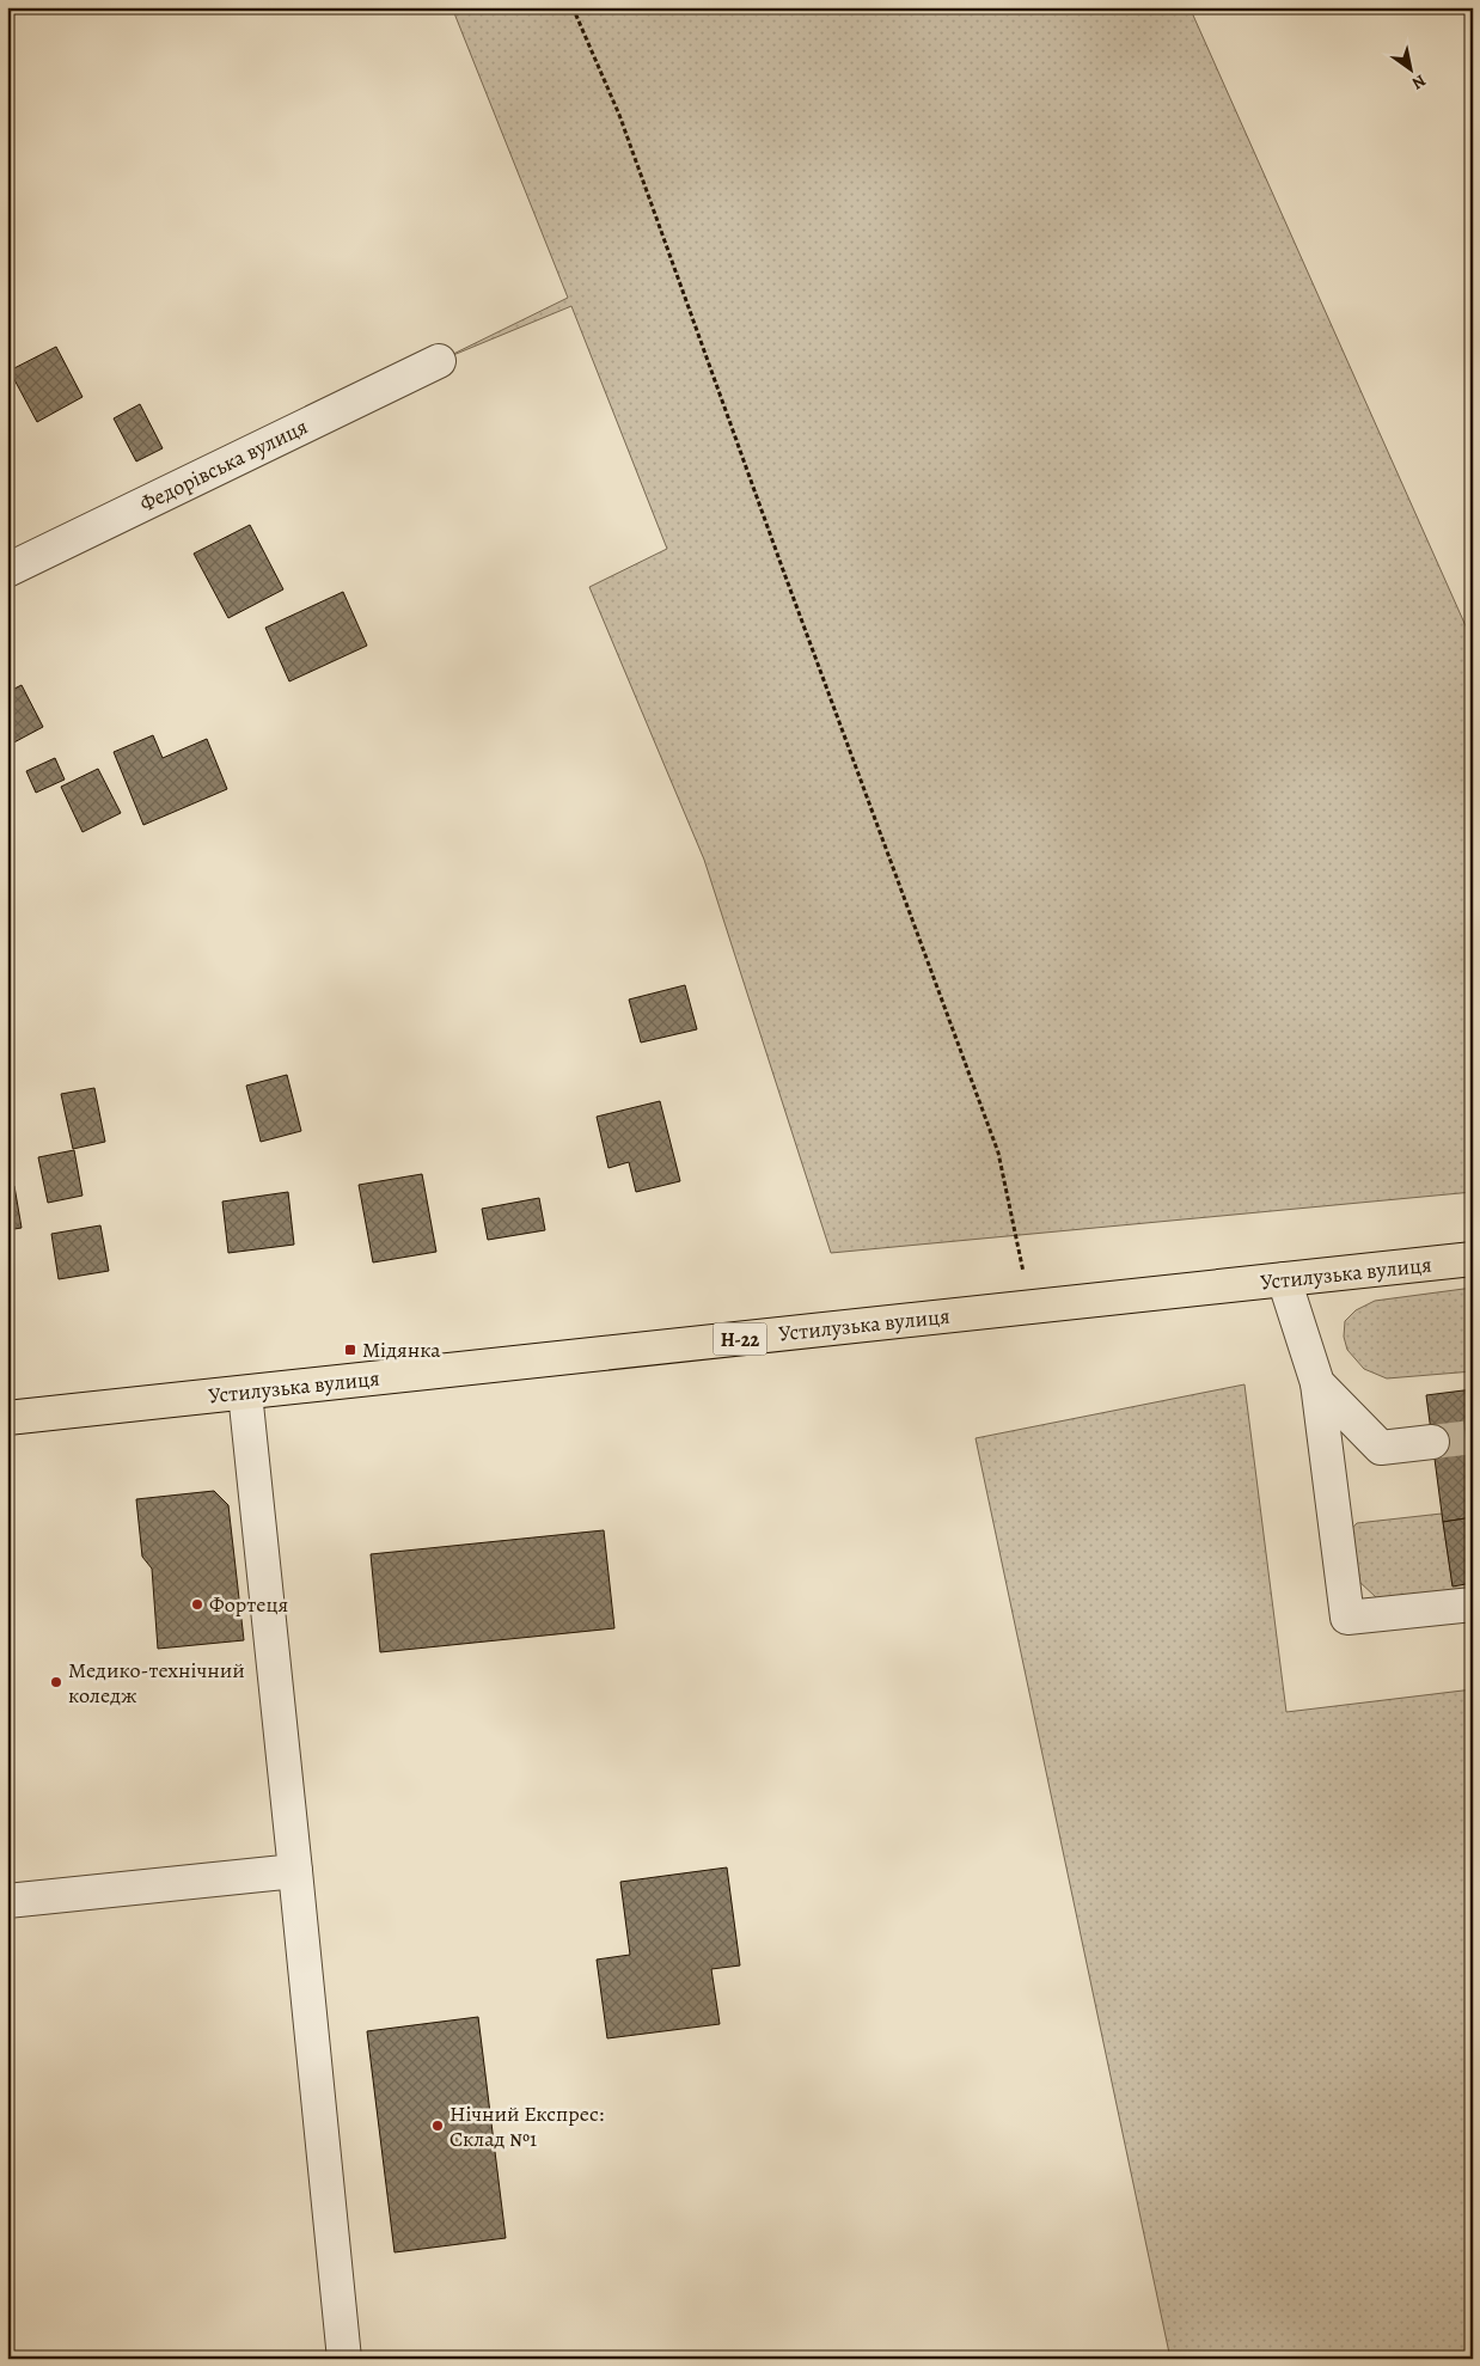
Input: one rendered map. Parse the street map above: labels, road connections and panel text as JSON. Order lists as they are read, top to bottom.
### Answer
{
  "streets": {
    "main road": ["Устилузька вулиця", "Н-22"],
    "street": ["Федорівська вулиця"]
  },
  "places": {
    "transit": ["Мідянка"],
    "other": ["Фортеця", "Медико-технічний коледж", "Нічний Експрес: Склад №1"]
  },
  "north": "bottom right"
}
